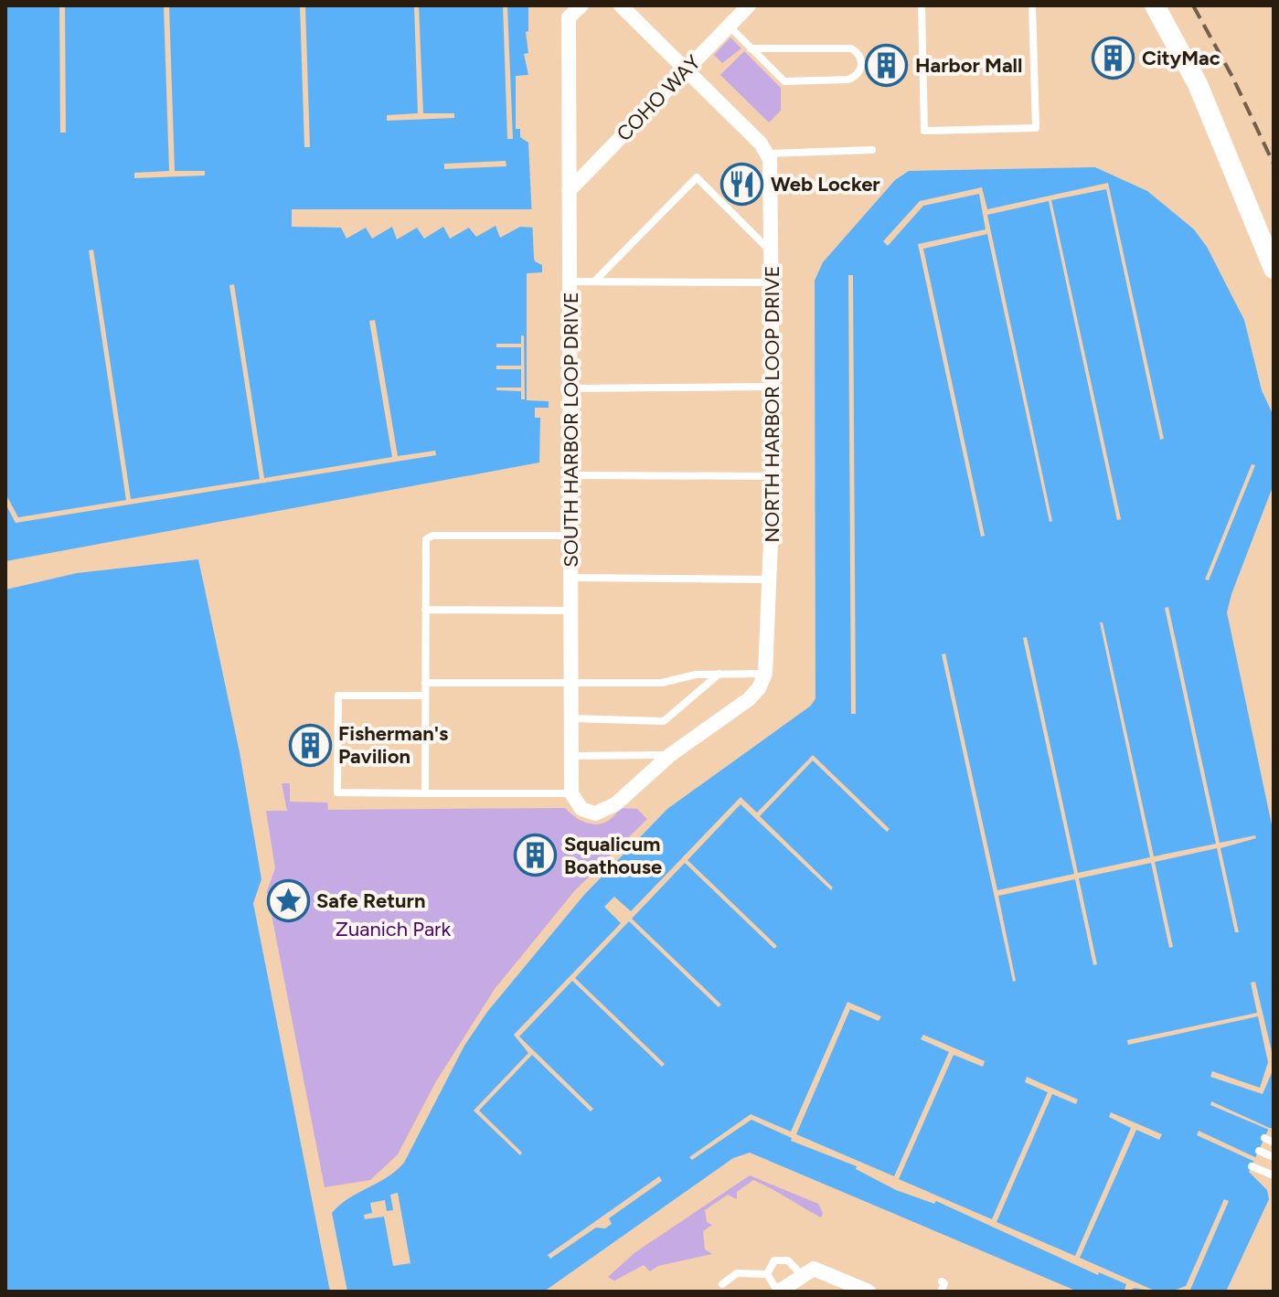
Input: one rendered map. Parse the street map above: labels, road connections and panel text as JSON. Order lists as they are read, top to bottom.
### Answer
{
  "streets": {
    "street": ["COHO WAY", "NORTH HARBOR LOOP DRIVE", "SOUTH HARBOR LOOP DRIVE"]
  },
  "crossings": [
    ["COHO WAY", "SOUTH HARBOR LOOP DRIVE"]
  ],
  "parks": ["Zuanich Park"],
  "places": {
    "building": [
      "CityMac",
      "Harbor Mall",
      "Fisherman's Pavilion",
      "Squalicum Boathouse"
    ],
    "restaurant": ["Web Locker"],
    "place": ["Safe Return"]
  }
}
